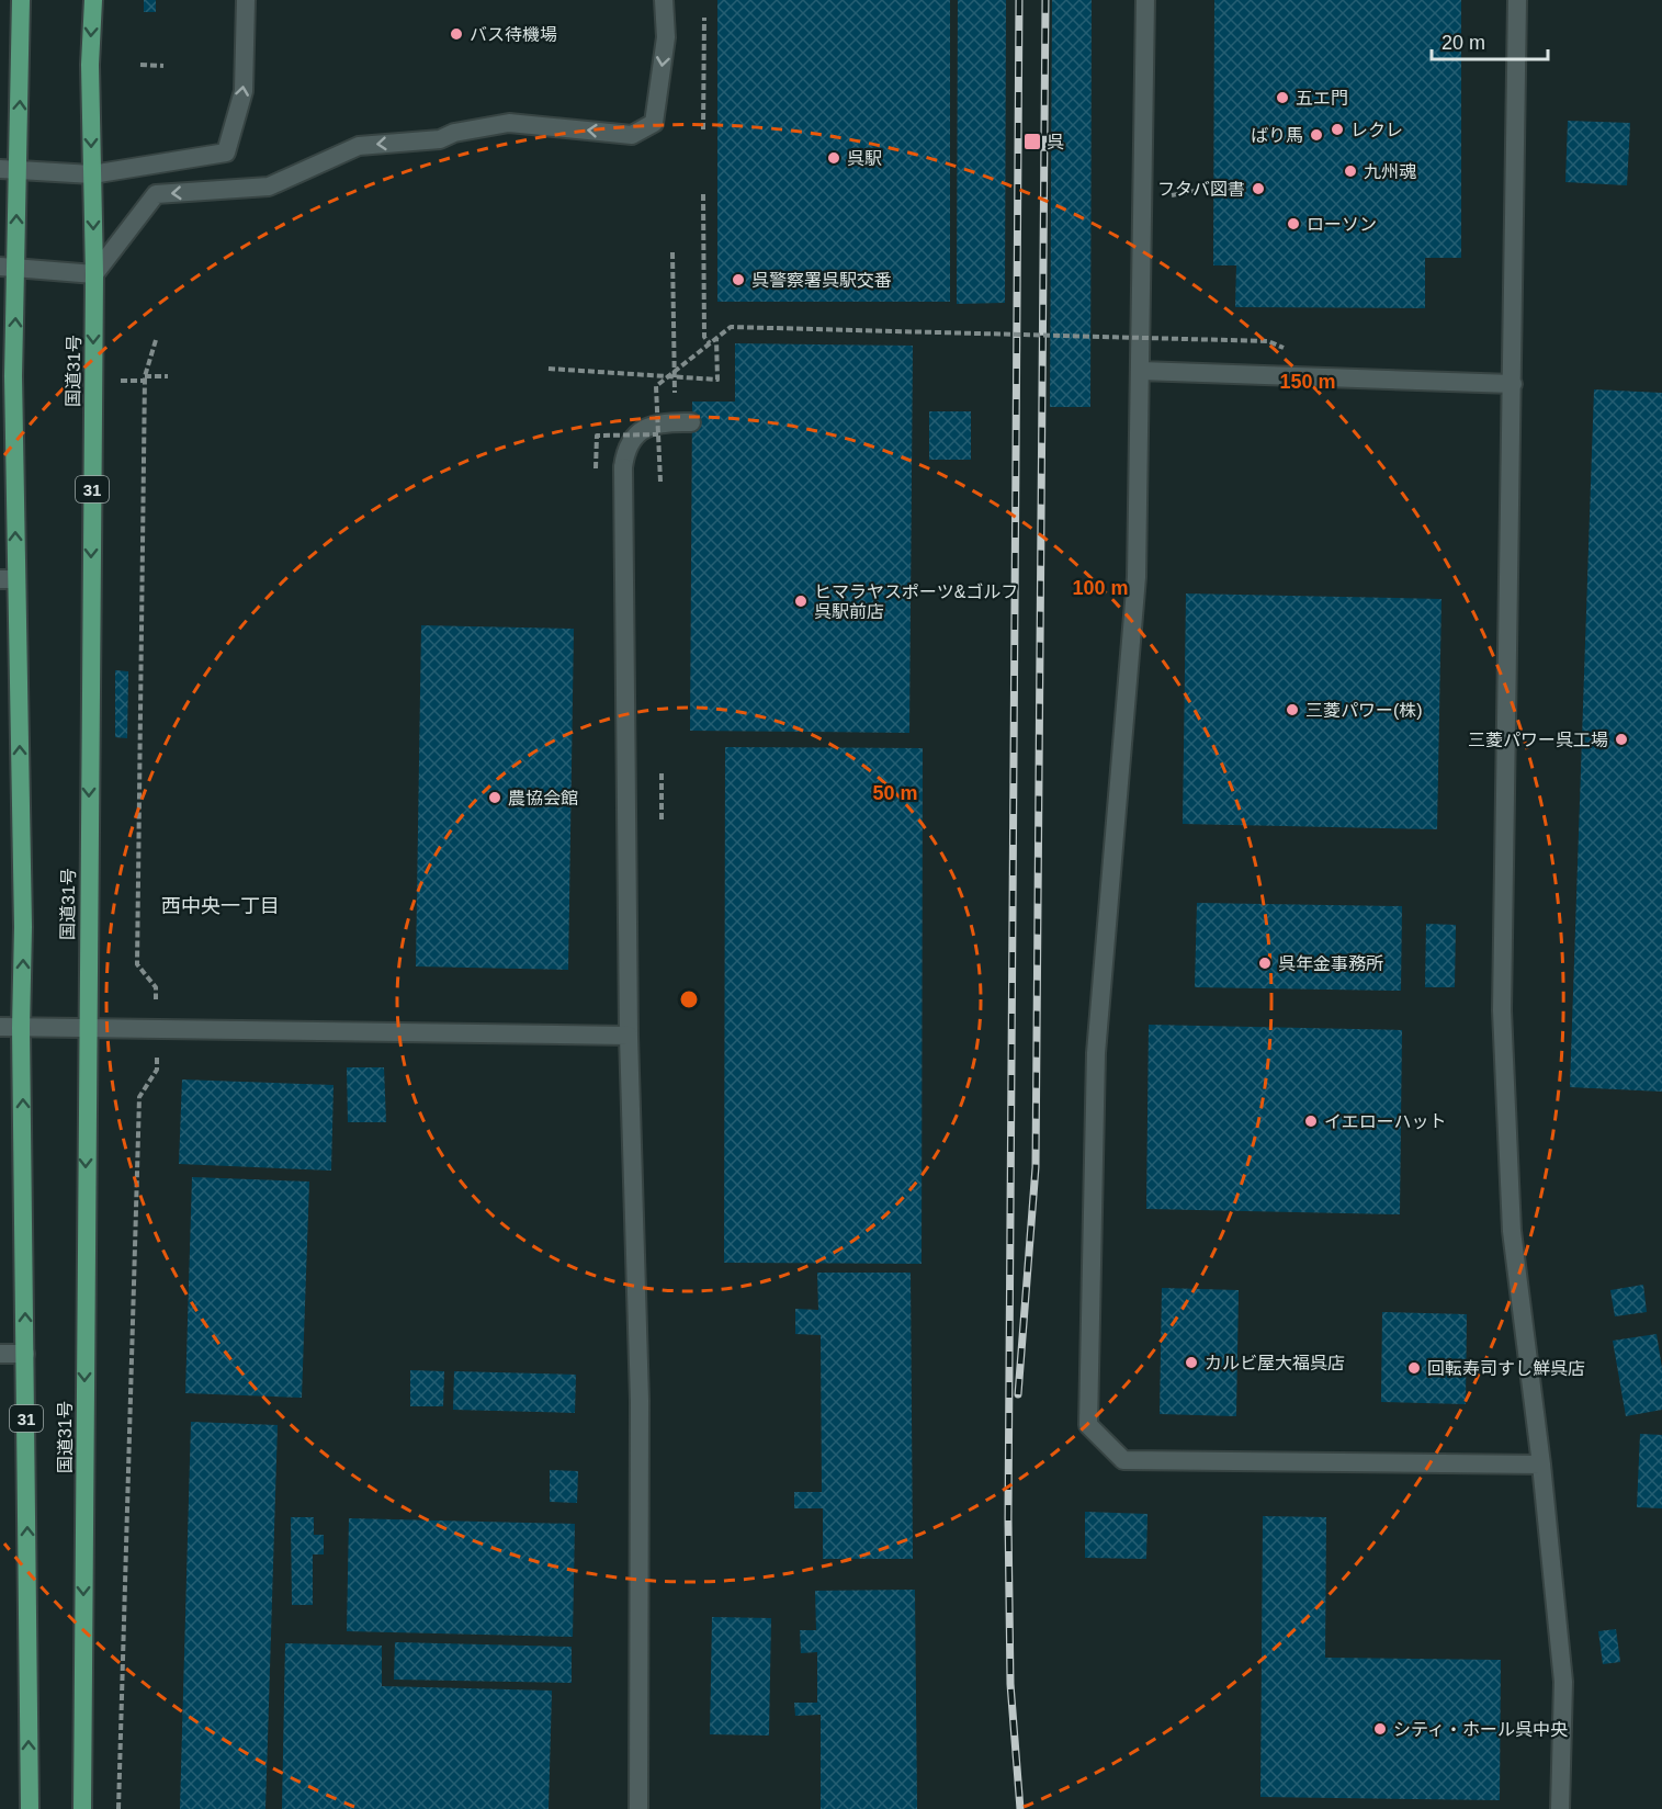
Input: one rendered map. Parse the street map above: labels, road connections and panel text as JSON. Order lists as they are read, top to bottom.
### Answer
{
  "streets": {
    "highway": ["国道31号", "31"]
  },
  "districts": ["西中央一丁目"],
  "places": {
    "other": [
      "バス待機場",
      "五エ門",
      "レクレ",
      "ばり馬",
      "呉駅",
      "九州魂",
      "フタバ図書",
      "ローソン",
      "呉警察署呉駅交番",
      "ヒマラヤスポーツ&ゴルフ 呉駅前店",
      "三菱パワー(株)",
      "三菱パワー呉工場",
      "農協会館",
      "呉年金事務所",
      "イエローハット",
      "カルビ屋大福呉店",
      "回転寿司すし鮮呉店",
      "シティ・ホール呉中央"
    ],
    "transit": ["呉"]
  },
  "scale_bar": "20 m",
  "rings": ["150 m", "100 m", "50 m"]
}
